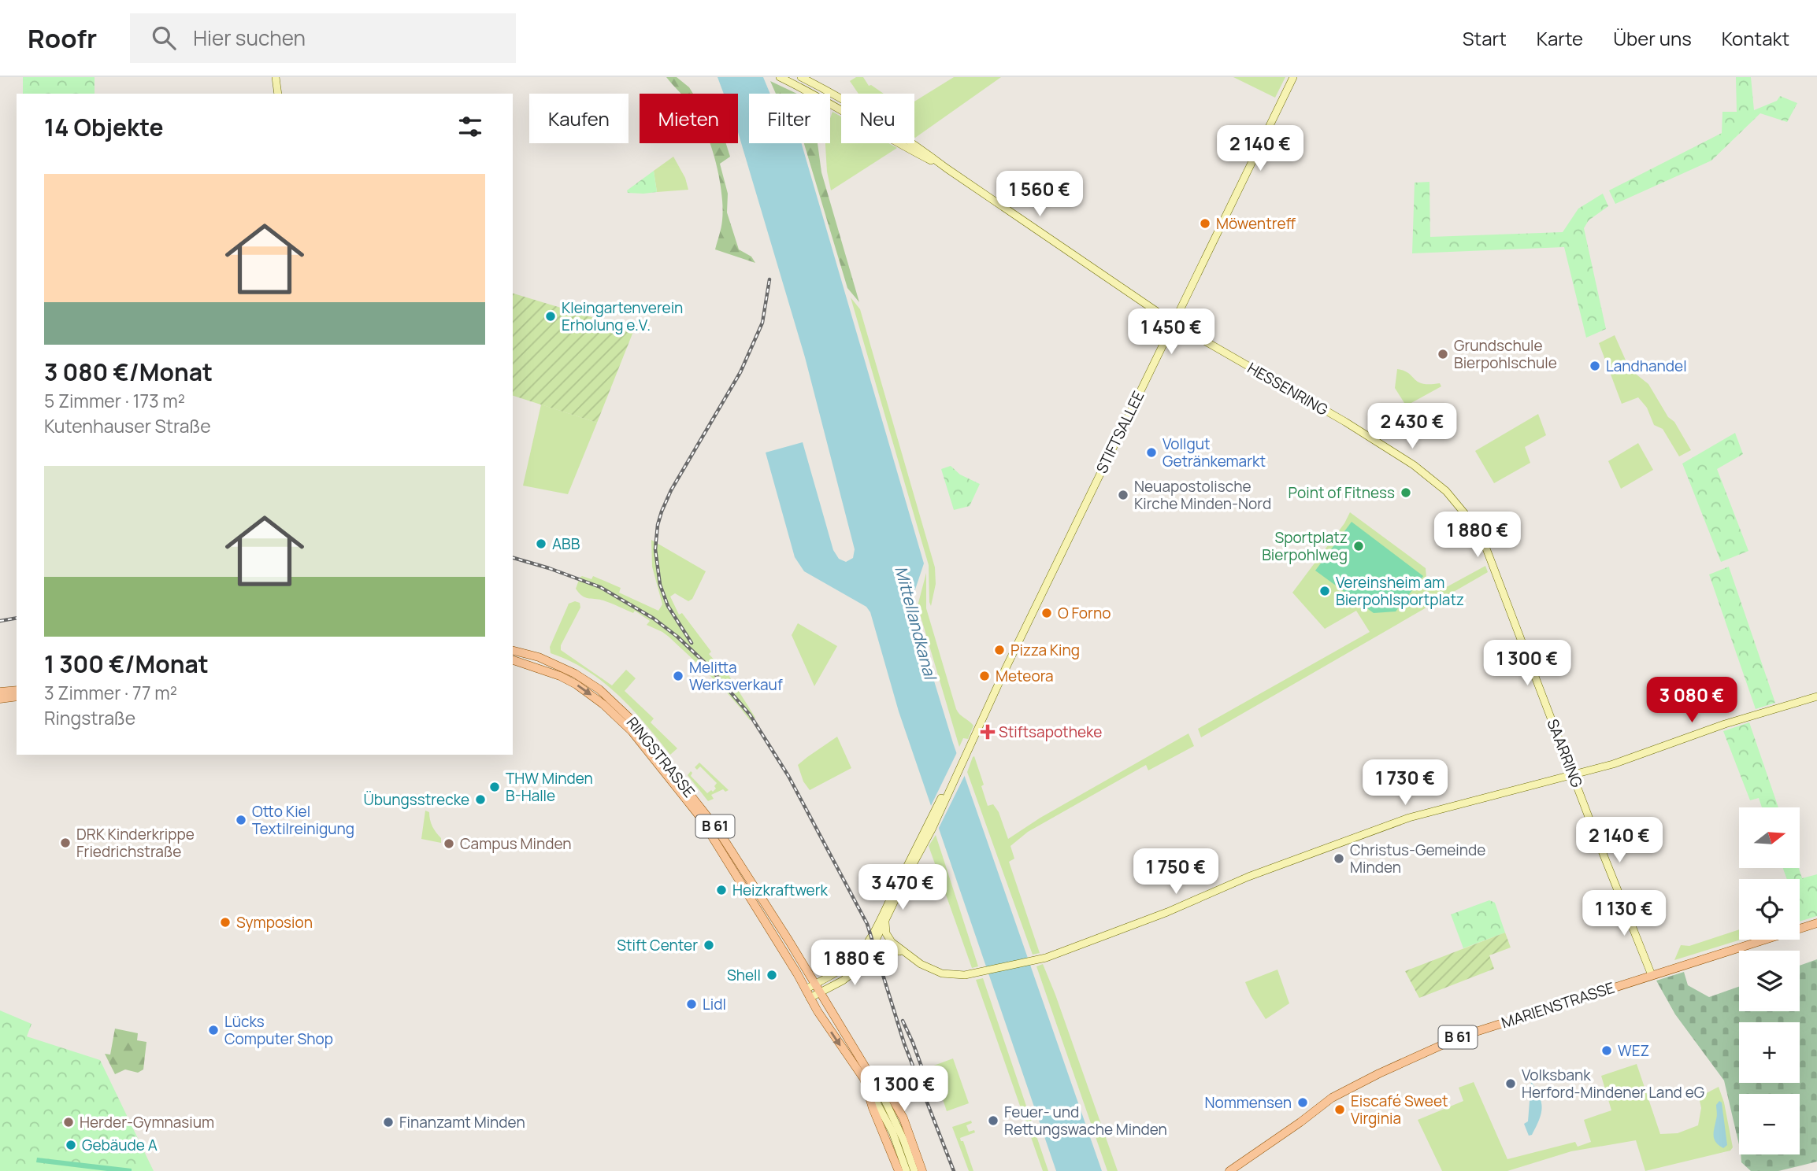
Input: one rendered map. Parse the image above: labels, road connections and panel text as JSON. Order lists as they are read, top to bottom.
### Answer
{
  "streets": {
    "main road": ["RINGSTRASSE", "B 61", "MARIENSTRASSE"],
    "street": ["HESSENRING", "STIFTSALLEE", "SAARRING"]
  },
  "crossings": [
    ["HESSENRING", "STIFTSALLEE"],
    ["HESSENRING", "SAARRING"],
    ["STIFTSALLEE", "RINGSTRASSE"],
    ["SAARRING", "MARIENSTRASSE"],
    ["RINGSTRASSE", "B 61"]
  ],
  "water": ["Mittellandkanal"],
  "places": {
    "other": [
      "Möwentreff",
      "Kleingartenverein Erholung e.V.",
      "Grundschule Bierpohlschule",
      "Landhandel",
      "Vollgut Getränkemarkt",
      "Point of Fitness",
      "Neuapostolische Kirche Minden-Nord",
      "ABB",
      "Sportplatz Bierpohlweg",
      "Vereinsheim am Bierpohlsportplatz",
      "O Forno",
      "Pizza King",
      "Melitta Werksverkauf",
      "Meteora",
      "THW Minden B-Halle",
      "Übungsstrecke",
      "Otto Kiel Textilreinigung",
      "DRK Kinderkrippe Friedrichstraße",
      "Campus Minden",
      "Christus-Gemeinde Minden",
      "Heizkraftwerk",
      "Symposion",
      "Stift Center",
      "Shell",
      "Lidl",
      "Lücks Computer Shop",
      "WEZ",
      "Volksbank Herford-Mindener Land eG",
      "Nommensen",
      "Eiscafé Sweet Virginia",
      "Feuer- und Rettungswache Minden",
      "Herder-Gymnasium",
      "Finanzamt Minden",
      "Gebäude A"
    ],
    "health": ["Stiftsapotheke"]
  },
  "north": "right",
  "page": {
    "header": "Roofr",
    "search": "Hier suchen",
    "nav": [
      "Start",
      "Karte",
      "Über uns",
      "Kontakt"
    ],
    "chip": [
      "Kaufen",
      "Mieten",
      "Filter",
      "Neu"
    ],
    "heading": "14 Objekte",
    "price": [
      "2 140 €",
      "1 560 €",
      "1 450 €",
      "2 430 €",
      "1 880 €",
      "1 300 €",
      "3 080 €",
      "1 730 €",
      "2 140 €",
      "1 750 €",
      "3 470 €",
      "1 130 €",
      "1 880 €",
      "1 300 €"
    ],
    "list": [
      {
        "name": "3 080 €/Monat",
        "note": "5 Zimmer · 173 m² · Kutenhauser Straße"
      },
      {
        "name": "1 300 €/Monat",
        "note": "3 Zimmer · 77 m² · Ringstraße"
      }
    ],
    "map_buttons": ["+", "−"]
  }
}
